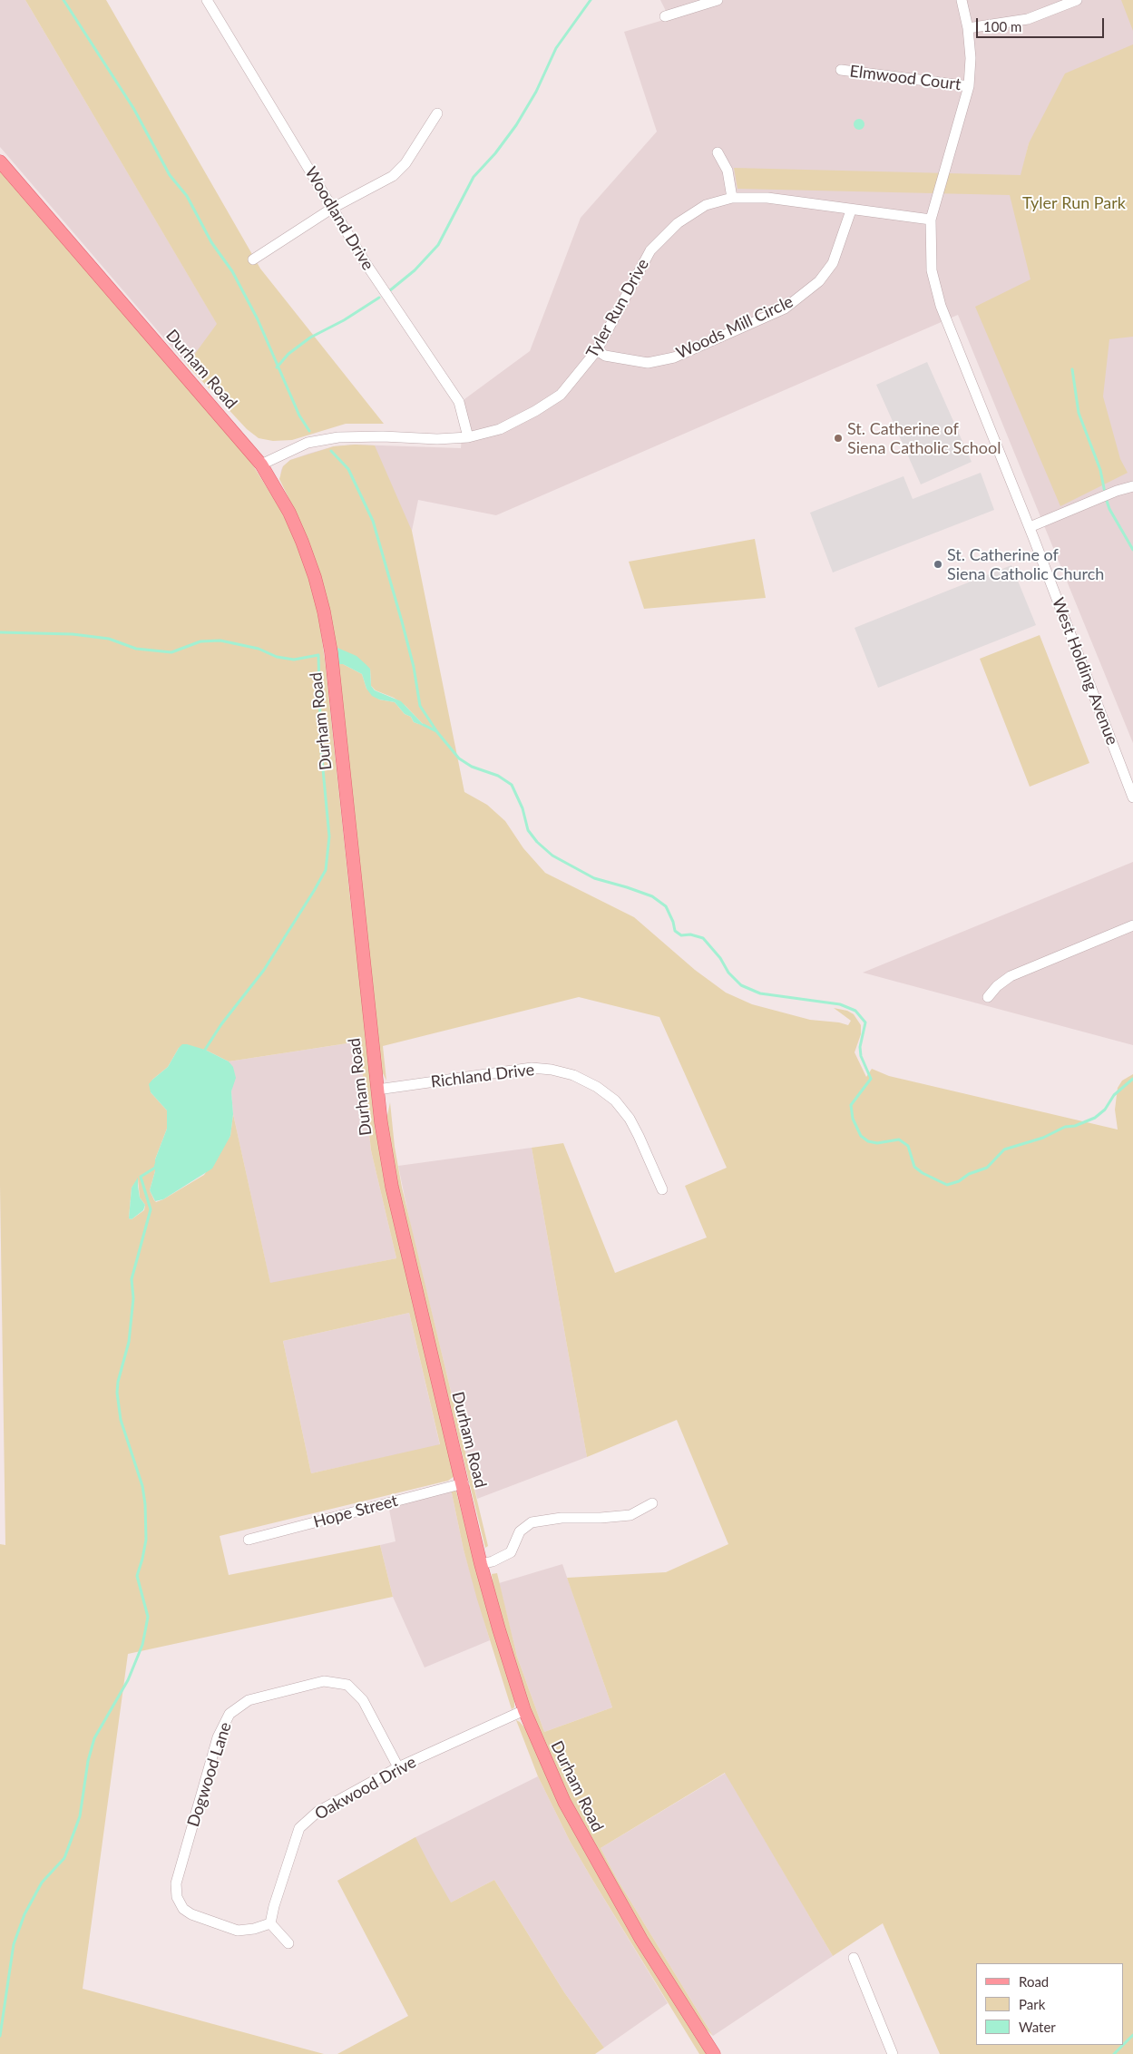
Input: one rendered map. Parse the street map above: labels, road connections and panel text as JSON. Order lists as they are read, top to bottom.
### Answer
{
  "streets": {
    "main road": ["Durham Road"],
    "street": [
      "Elmwood Court",
      "Woodland Drive",
      "Tyler Run Drive",
      "Woods Mill Circle",
      "West Holding Avenue",
      "Richland Drive",
      "Hope Street",
      "Dogwood Lane",
      "Oakwood Drive"
    ]
  },
  "crossings": [
    ["Elmwood Court", "West Holding Avenue"],
    ["Woodland Drive", "Tyler Run Drive"],
    ["Tyler Run Drive", "Woods Mill Circle"],
    ["Tyler Run Drive", "Durham Road"],
    ["Tyler Run Drive", "West Holding Avenue"],
    ["Durham Road", "Richland Drive"],
    ["Durham Road", "Hope Street"],
    ["Durham Road", "Oakwood Drive"],
    ["Dogwood Lane", "Oakwood Drive"]
  ],
  "parks": ["Tyler Run Park"],
  "places": ["St. Catherine of Siena Catholic School", "St. Catherine of Siena Catholic Church"],
  "legend": ["Road", "Park", "Water"],
  "scale_bar": "100 m"
}
